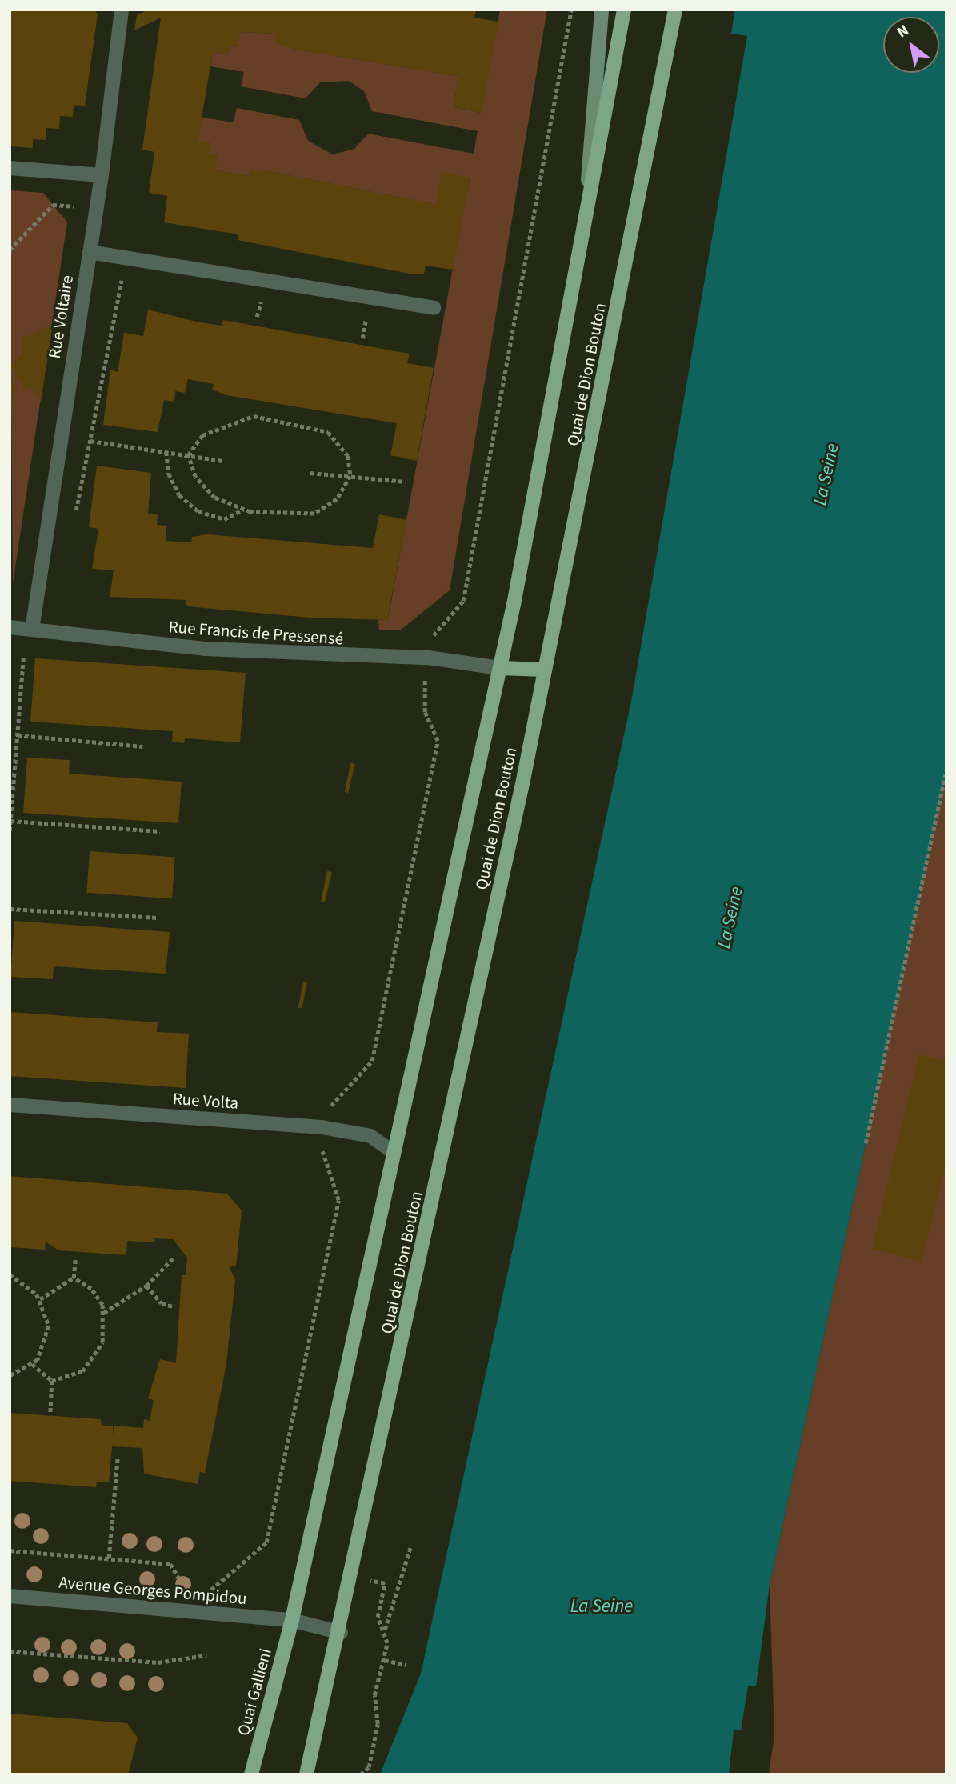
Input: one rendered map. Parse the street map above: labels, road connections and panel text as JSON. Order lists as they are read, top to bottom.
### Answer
{
  "streets": {
    "main road": ["Quai de Dion Bouton", "Quai Gallieni"],
    "street": [
      "Rue Voltaire",
      "Rue Francis de Pressensé",
      "Rue Volta",
      "Avenue Georges Pompidou"
    ]
  },
  "crossings": [
    ["Rue Voltaire", "Rue Francis de Pressensé"],
    ["Quai de Dion Bouton", "Rue Francis de Pressensé"],
    ["Quai de Dion Bouton", "Rue Volta"],
    ["Quai de Dion Bouton", "Avenue Georges Pompidou"],
    ["Quai de Dion Bouton", "Quai Gallieni"],
    ["Avenue Georges Pompidou", "Quai Gallieni"]
  ],
  "water": ["La Seine"],
  "north": "top left"
}
